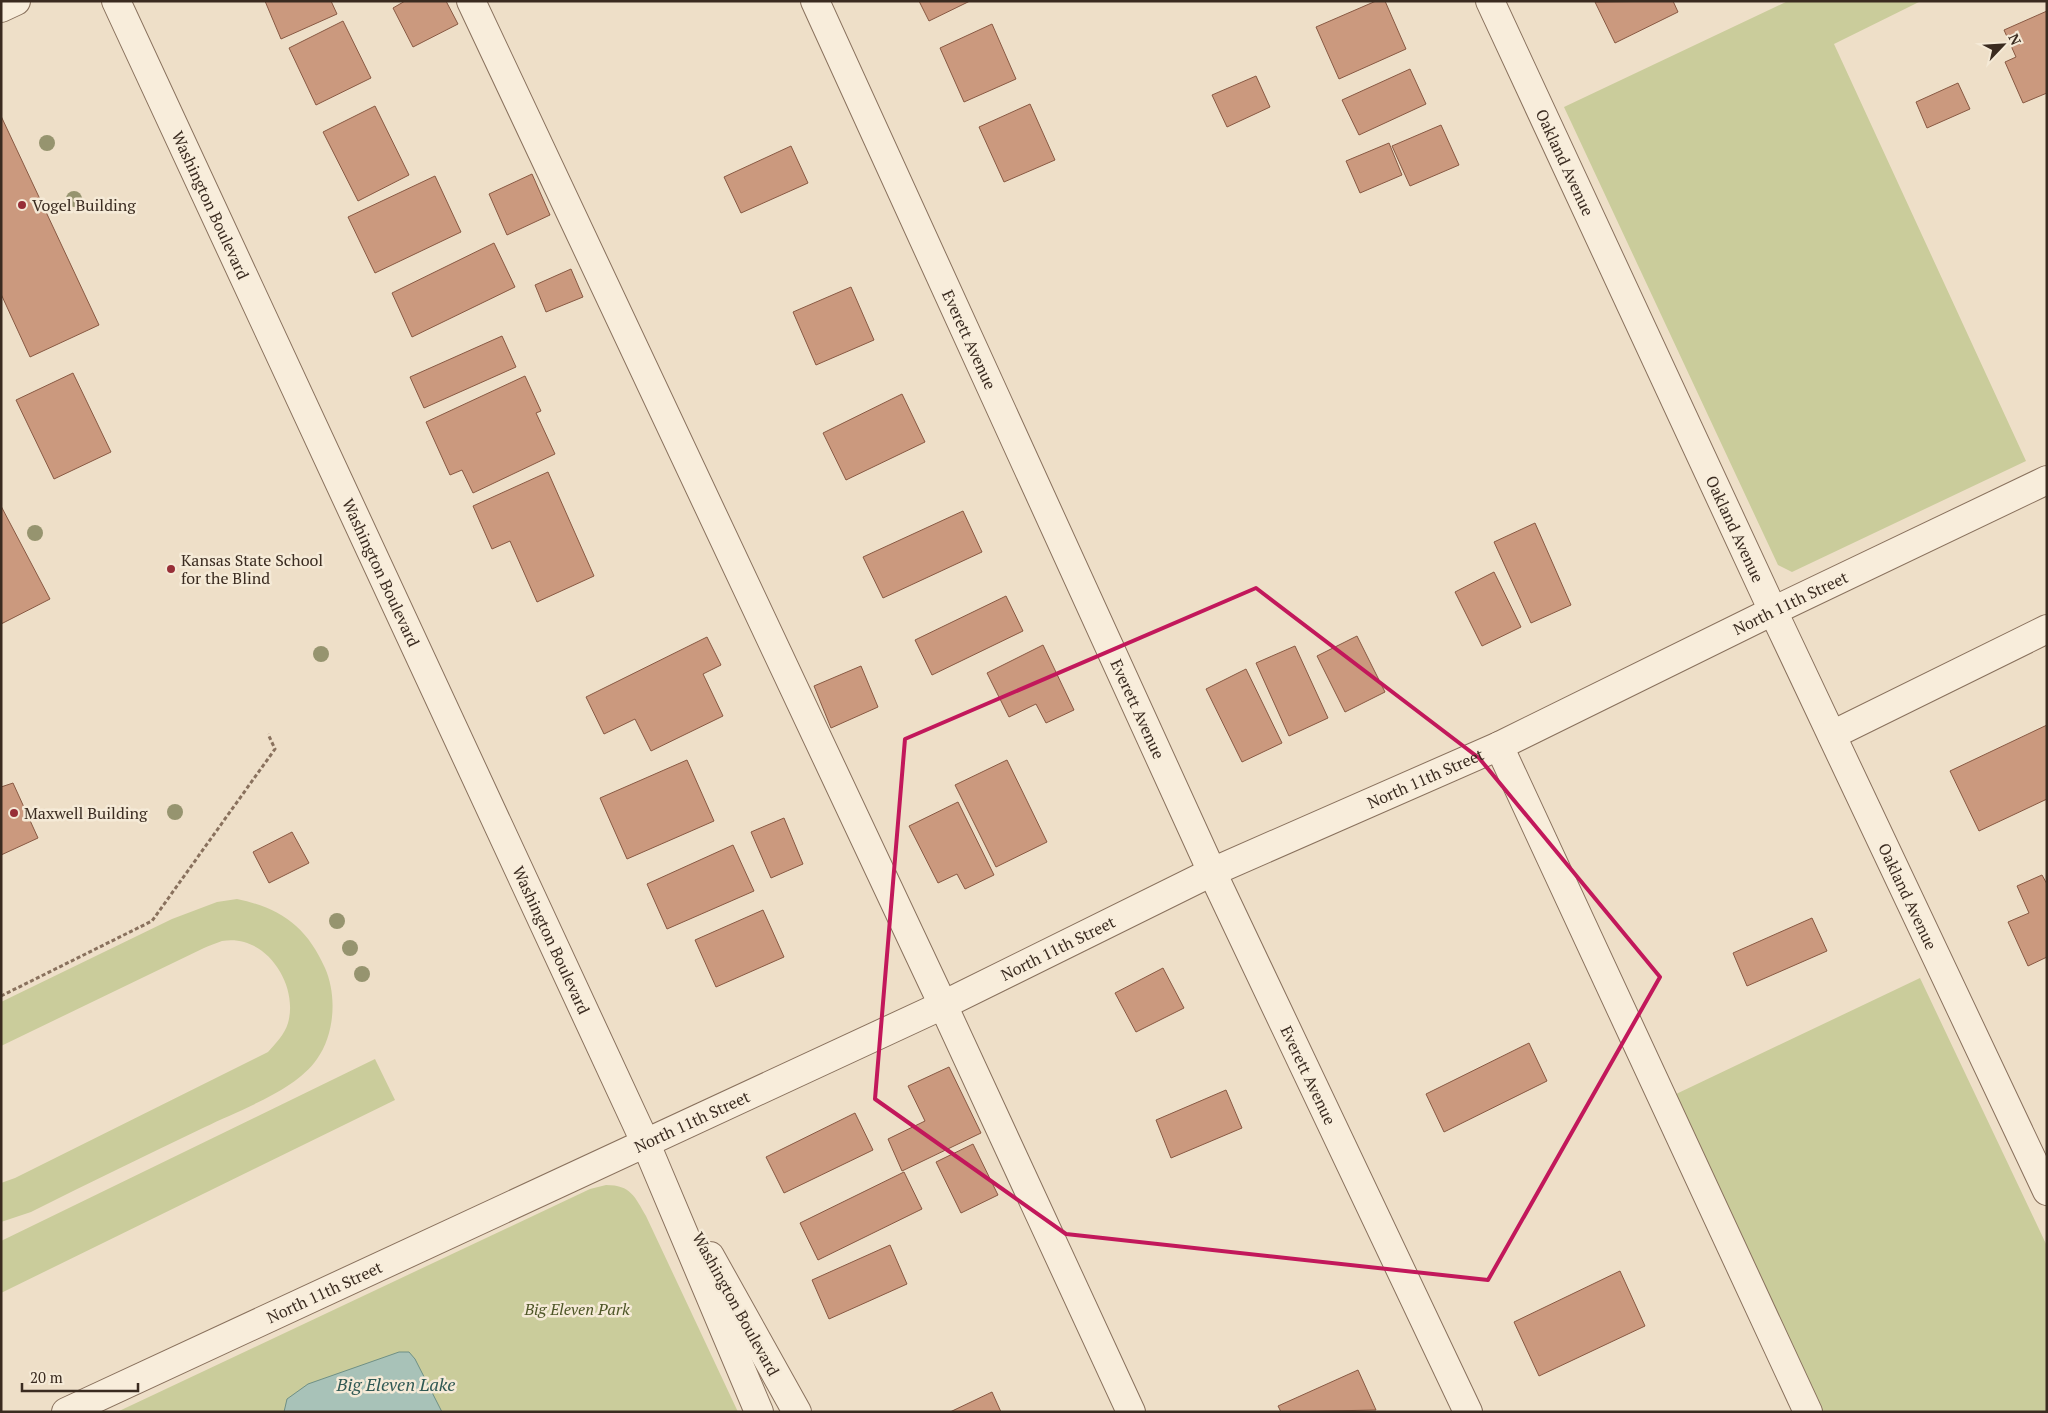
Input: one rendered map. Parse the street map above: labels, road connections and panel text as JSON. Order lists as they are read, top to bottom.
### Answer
{
  "streets": {
    "street": [
      "Oakland Avenue",
      "Washington Boulevard",
      "Everett Avenue",
      "North 11th Street"
    ]
  },
  "crossings": [
    ["Oakland Avenue", "North 11th Street"],
    ["Washington Boulevard", "North 11th Street"],
    ["Everett Avenue", "North 11th Street"]
  ],
  "water": ["Big Eleven Lake"],
  "parks": ["Big Eleven Park"],
  "places": ["Vogel Building", "Kansas State School for the Blind", "Maxwell Building"],
  "scale_bar": "20 m",
  "north": "top right"
}
